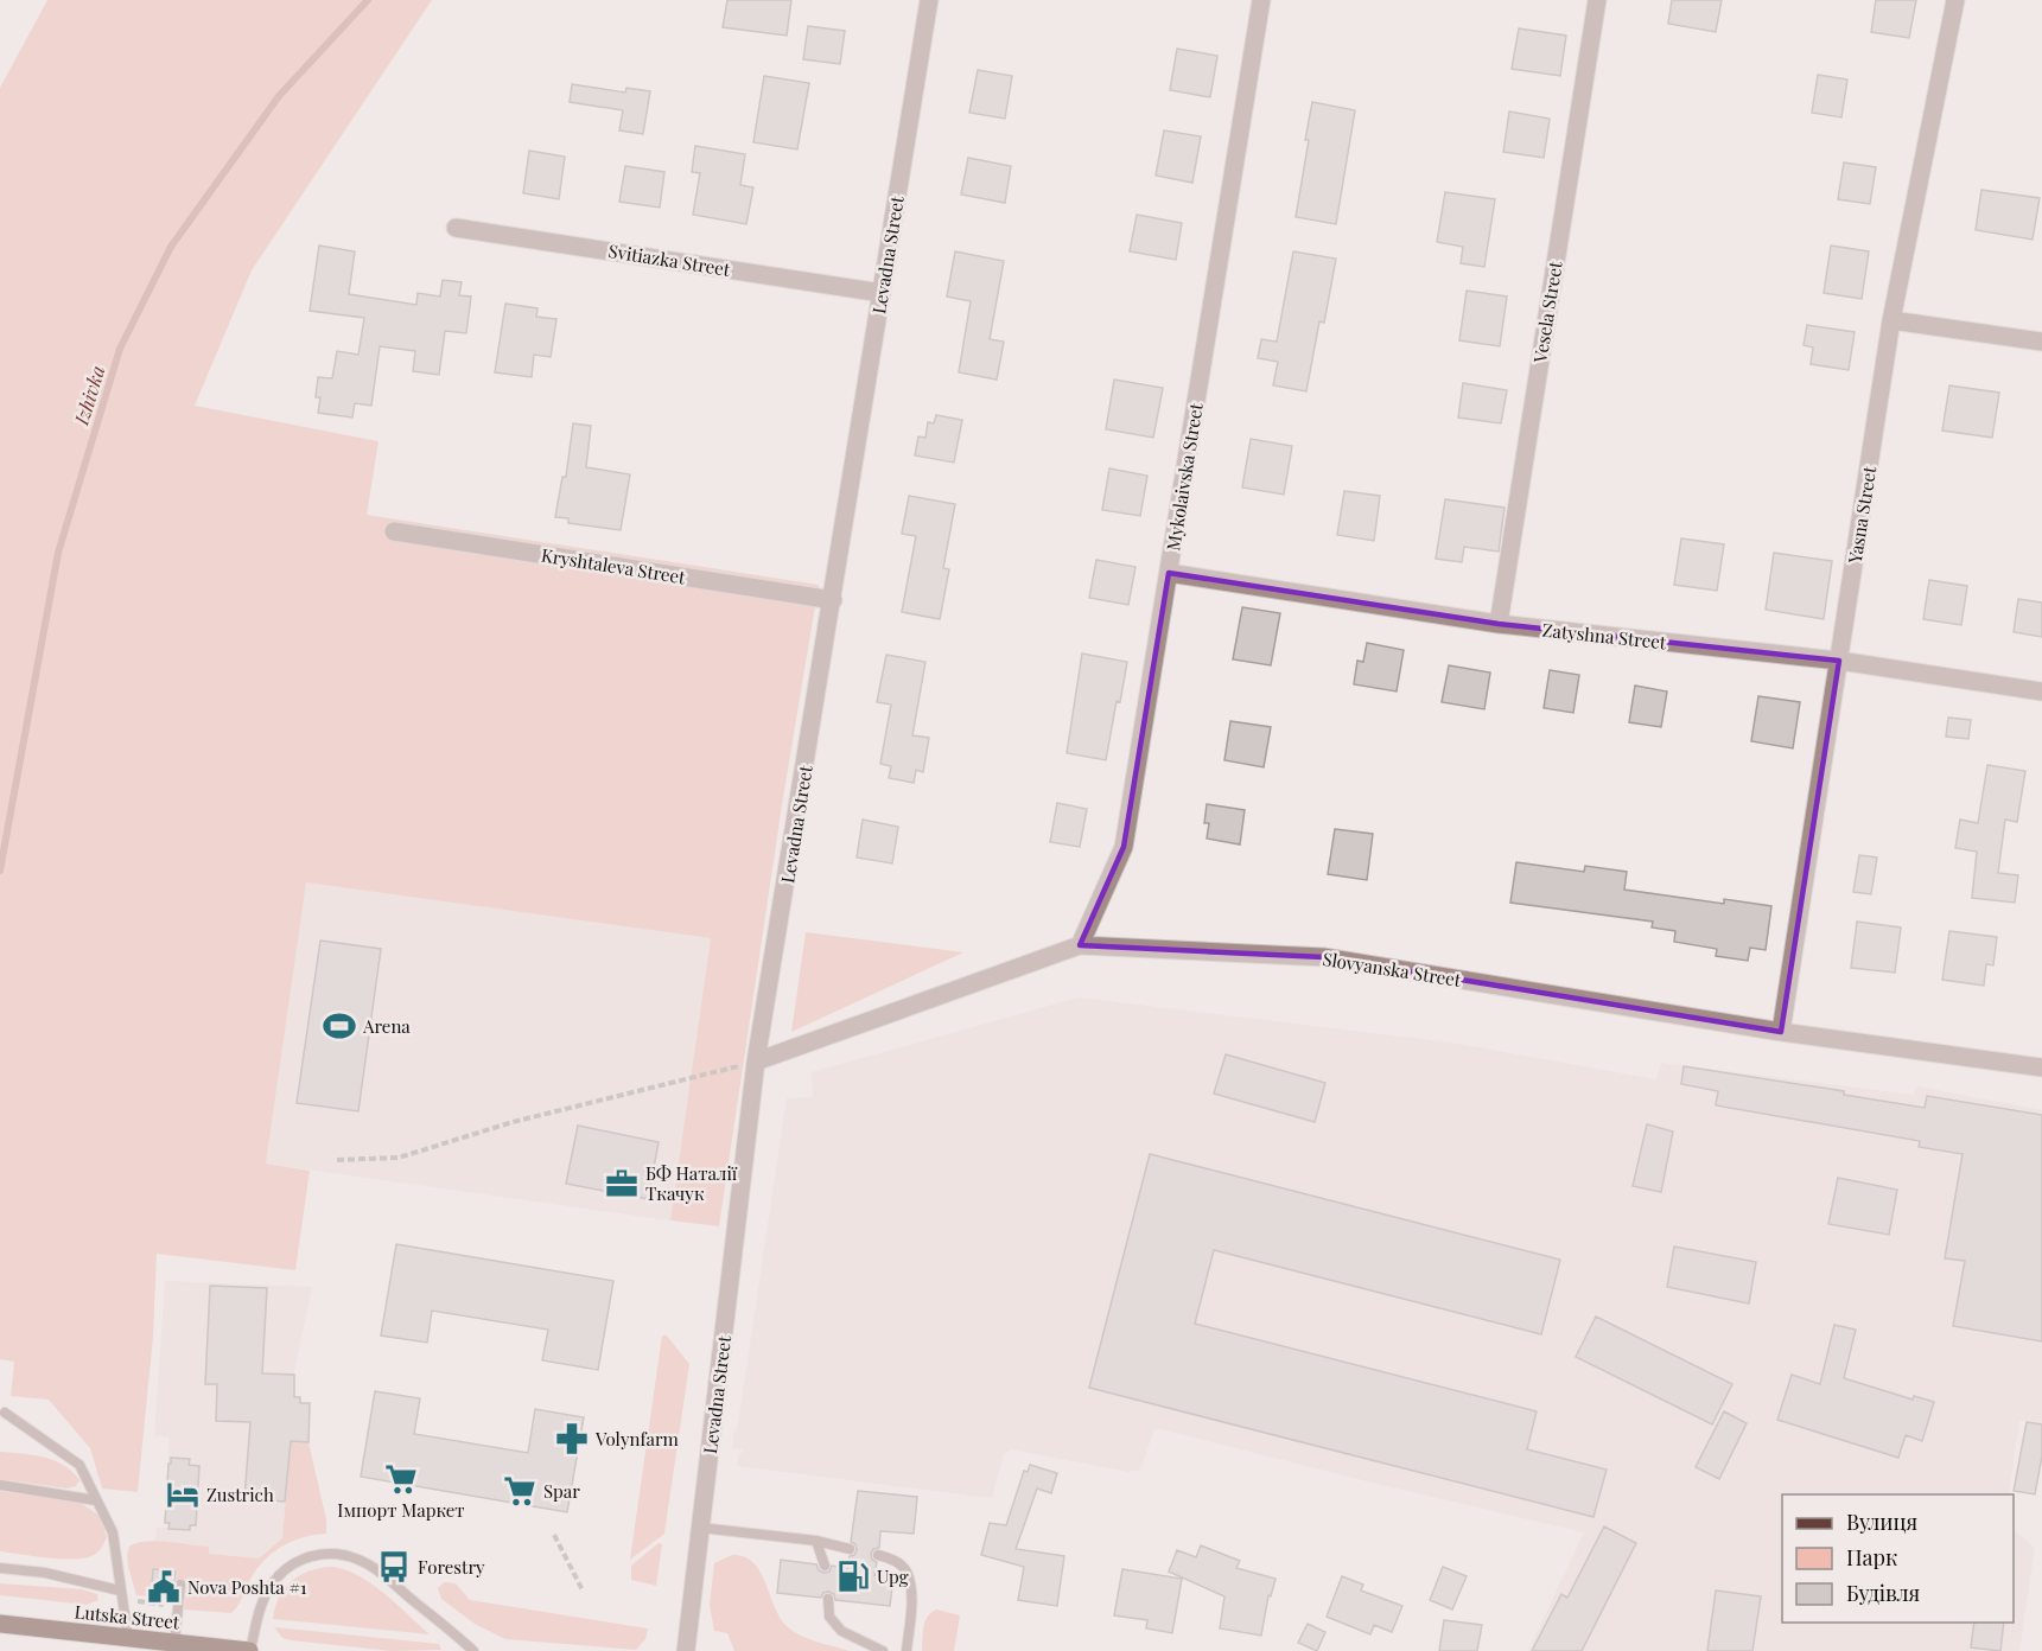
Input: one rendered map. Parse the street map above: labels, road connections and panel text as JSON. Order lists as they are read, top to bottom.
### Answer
{
  "streets": {
    "main road": ["Lutska Street"],
    "street": [
      "Levadna Street",
      "Svitiazka Street",
      "Vesela Street",
      "Mykolaivska Street",
      "Yasna Street",
      "Kryshtaleva Street",
      "Zatyshna Street",
      "Slovyanska Street"
    ]
  },
  "crossings": [
    ["Levadna Street", "Svitiazka Street"],
    ["Levadna Street", "Kryshtaleva Street"],
    ["Levadna Street", "Slovyanska Street"],
    ["Vesela Street", "Zatyshna Street"],
    ["Mykolaivska Street", "Zatyshna Street"],
    ["Mykolaivska Street", "Slovyanska Street"],
    ["Yasna Street", "Zatyshna Street"],
    ["Yasna Street", "Slovyanska Street"]
  ],
  "water": ["Izhivka"],
  "places": {
    "sports": ["Arena"],
    "office": ["БФ Наталії Ткачук"],
    "pharmacy": ["Volynfarm"],
    "supermarket": ["Імпорт Маркет", "Spar"],
    "hotel": ["Zustrich"],
    "bus stop": ["Forestry"],
    "fuel station": ["Upg"],
    "public building": ["Nova Poshta #1"]
  },
  "legend": ["Вулиця", "Парк", "Будівля"]
}
